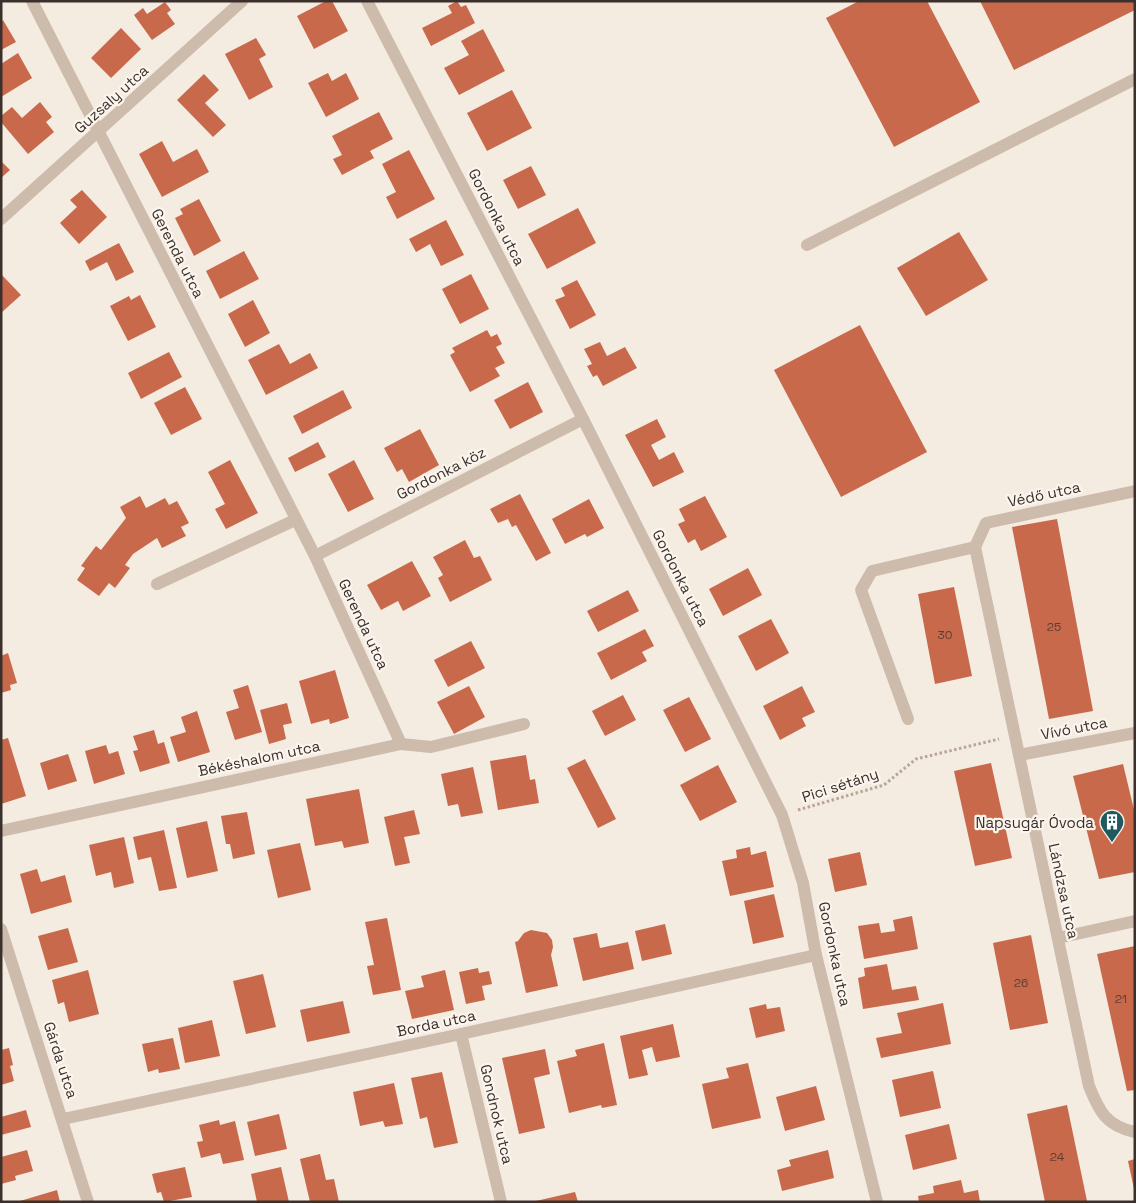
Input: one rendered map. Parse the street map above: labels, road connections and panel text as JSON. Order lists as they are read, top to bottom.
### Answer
{
  "streets": {
    "street": [
      "Guzsaly utca",
      "Gordonka utca",
      "Gerenda utca",
      "Gordonka köz",
      "Védő utca",
      "Vívó utca",
      "Békéshalom utca",
      "Lándzsa utca",
      "Borda utca",
      "Gárda utca",
      "Gondnok utca"
    ],
    "path": ["Pici sétány"]
  },
  "crossings": [
    ["Guzsaly utca", "Gerenda utca"],
    ["Gordonka utca", "Gordonka köz"],
    ["Gordonka utca", "Pici sétány"],
    ["Gordonka utca", "Borda utca"],
    ["Gerenda utca", "Gordonka köz"],
    ["Gerenda utca", "Békéshalom utca"],
    ["Védő utca", "Lándzsa utca"],
    ["Vívó utca", "Lándzsa utca"],
    ["Pici sétány", "Lándzsa utca"],
    ["Borda utca", "Gárda utca"],
    ["Borda utca", "Gondnok utca"]
  ],
  "places": {
    "building": ["Napsugár Óvoda"]
  },
  "house_numbers": [
    "25",
    "30",
    "26",
    "21",
    "24"
  ]
}
